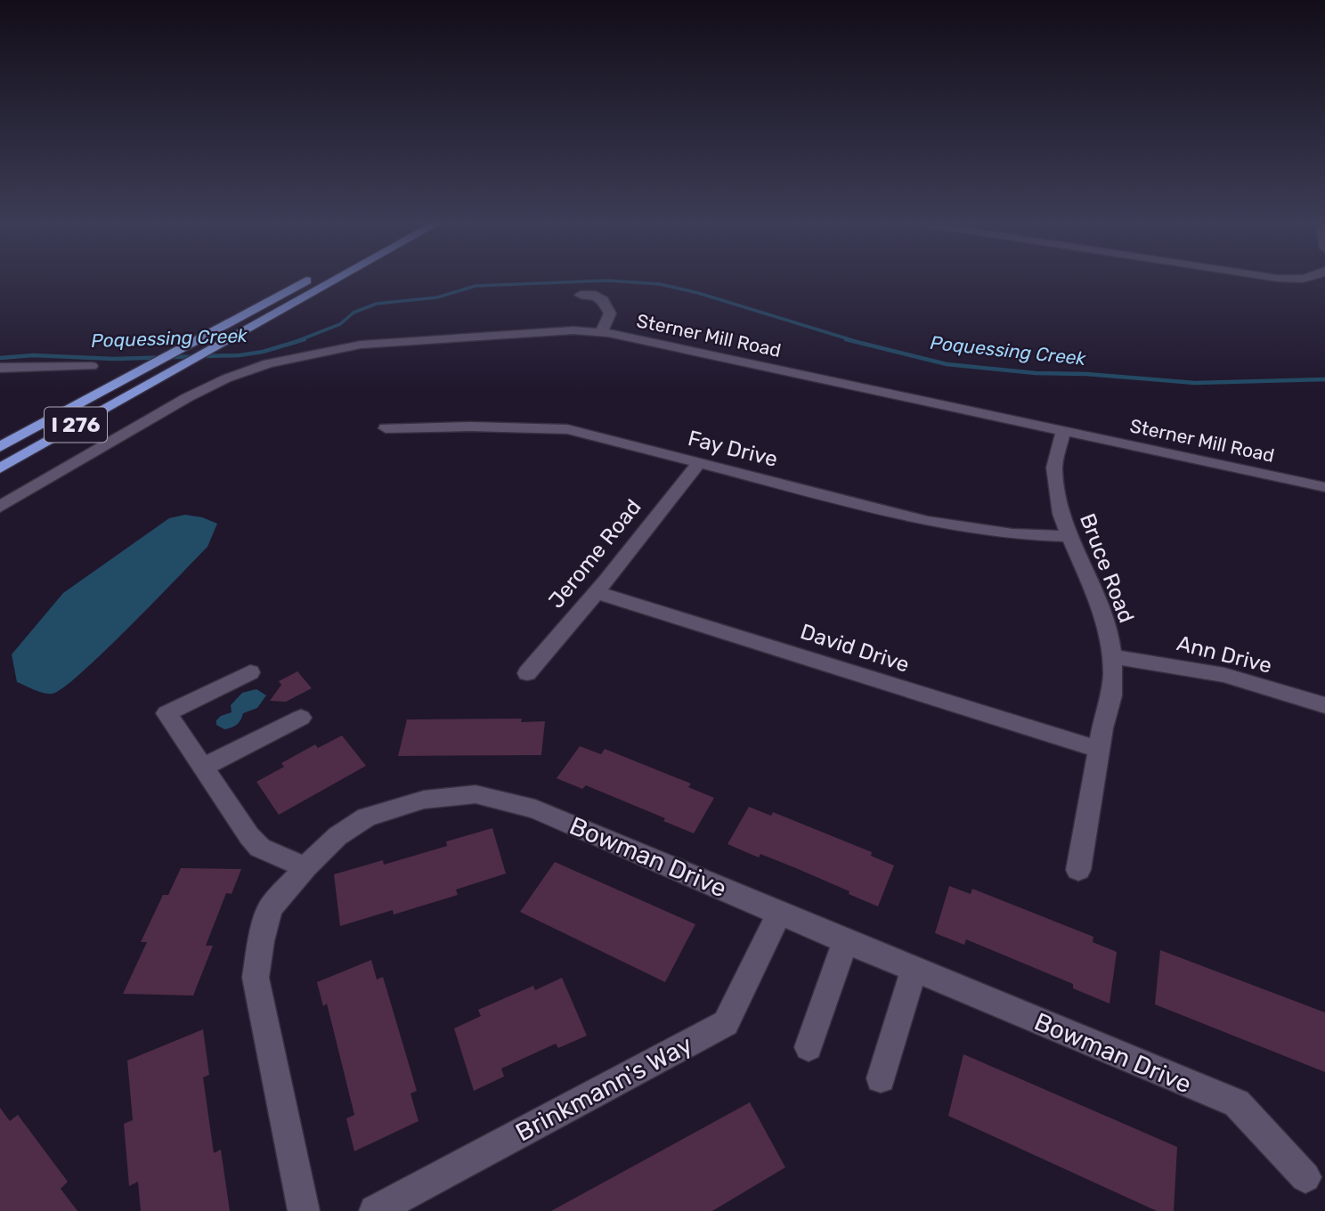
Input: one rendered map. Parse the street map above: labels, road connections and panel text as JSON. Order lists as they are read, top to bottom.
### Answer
{
  "streets": {
    "highway": ["I 276"],
    "street": [
      "Sterner Mill Road",
      "Fay Drive",
      "Jerome Road",
      "Bruce Road",
      "David Drive",
      "Ann Drive",
      "Bowman Drive",
      "Brinkmann's Way"
    ]
  },
  "crossings": [
    ["Sterner Mill Road", "Bruce Road"],
    ["Fay Drive", "Jerome Road"],
    ["Fay Drive", "Bruce Road"],
    ["Jerome Road", "David Drive"],
    ["Bruce Road", "David Drive"],
    ["Bruce Road", "Ann Drive"],
    ["Bowman Drive", "Brinkmann's Way"]
  ],
  "water": ["Poquessing Creek"]
}
